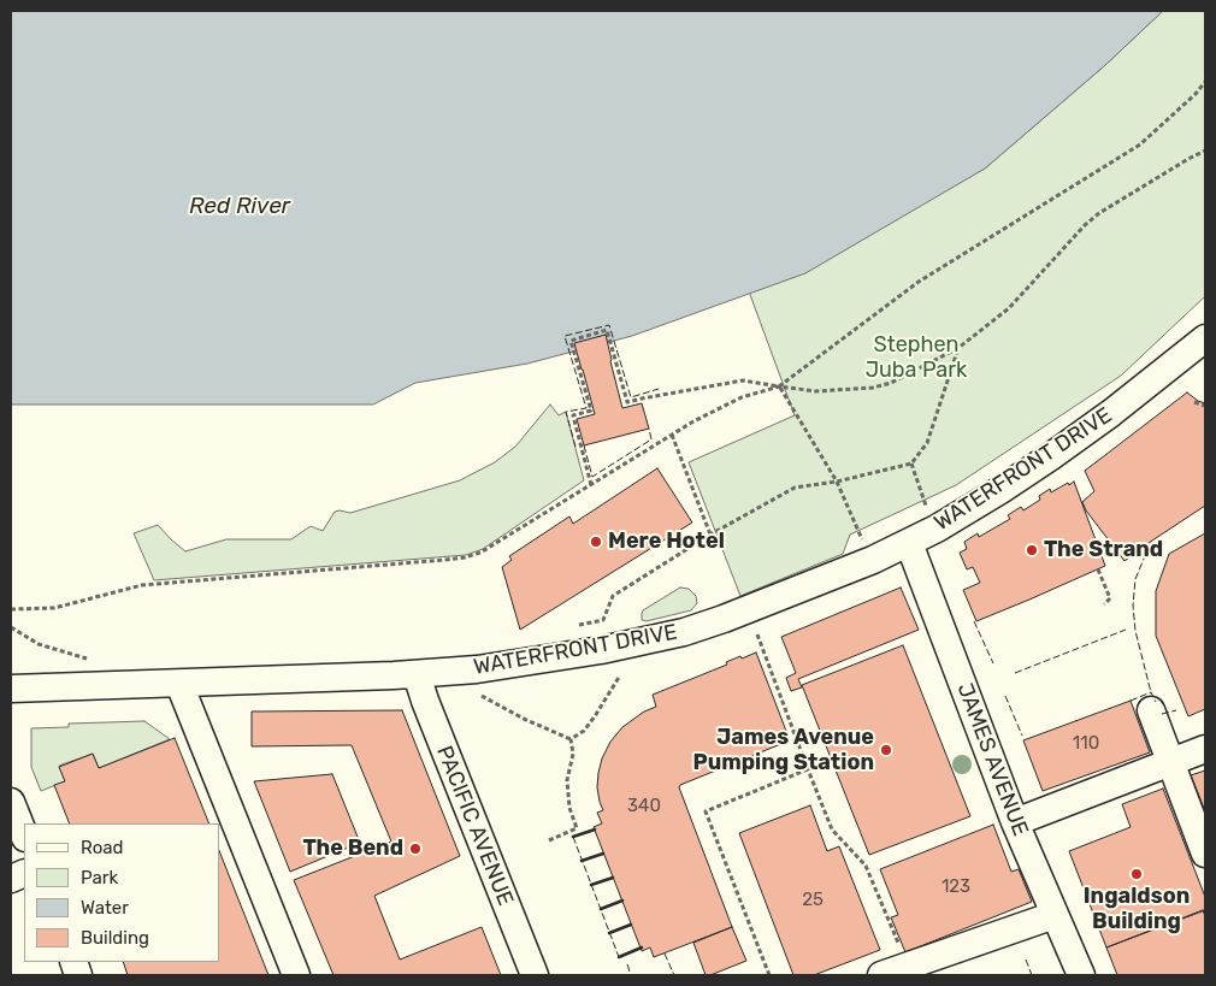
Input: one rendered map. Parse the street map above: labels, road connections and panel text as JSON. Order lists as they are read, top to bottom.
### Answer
{
  "streets": {
    "street": ["WATERFRONT DRIVE", "JAMES AVENUE", "PACIFIC AVENUE"]
  },
  "crossings": [
    ["WATERFRONT DRIVE", "JAMES AVENUE"],
    ["WATERFRONT DRIVE", "PACIFIC AVENUE"]
  ],
  "water": ["Red River"],
  "parks": ["Stephen Juba Park"],
  "places": [
    "Mere Hotel",
    "The Strand",
    "James Avenue Pumping Station",
    "The Bend",
    "Ingaldson Building"
  ],
  "house_numbers": [
    "110",
    "340",
    "123",
    "25"
  ],
  "legend": [
    "Road",
    "Park",
    "Water",
    "Building"
  ]
}
